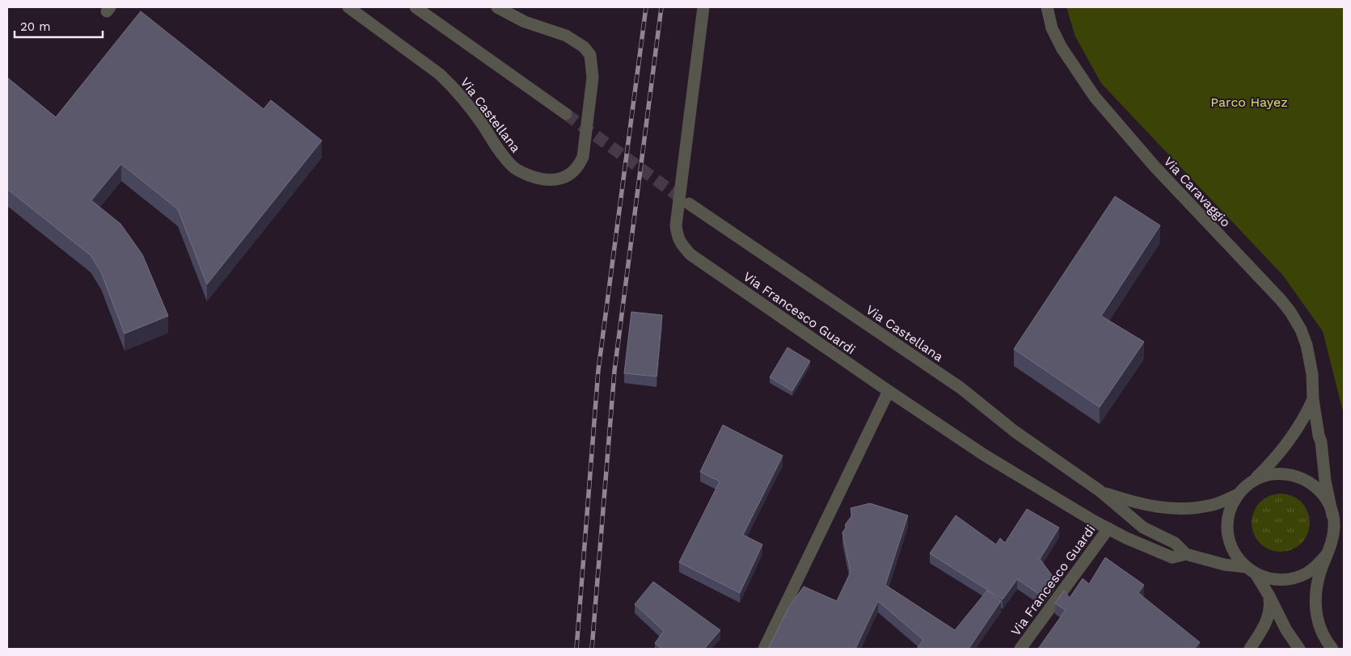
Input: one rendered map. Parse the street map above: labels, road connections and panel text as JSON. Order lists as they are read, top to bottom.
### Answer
{
  "streets": {
    "street": ["Via Castellana", "Via Caravaggio", "Via Francesco Guardi"]
  },
  "crossings": [
    ["Via Castellana", "Via Caravaggio"],
    ["Via Castellana", "Via Francesco Guardi"]
  ],
  "parks": ["Parco Hayez"],
  "scale_bar": "20 m"
}
